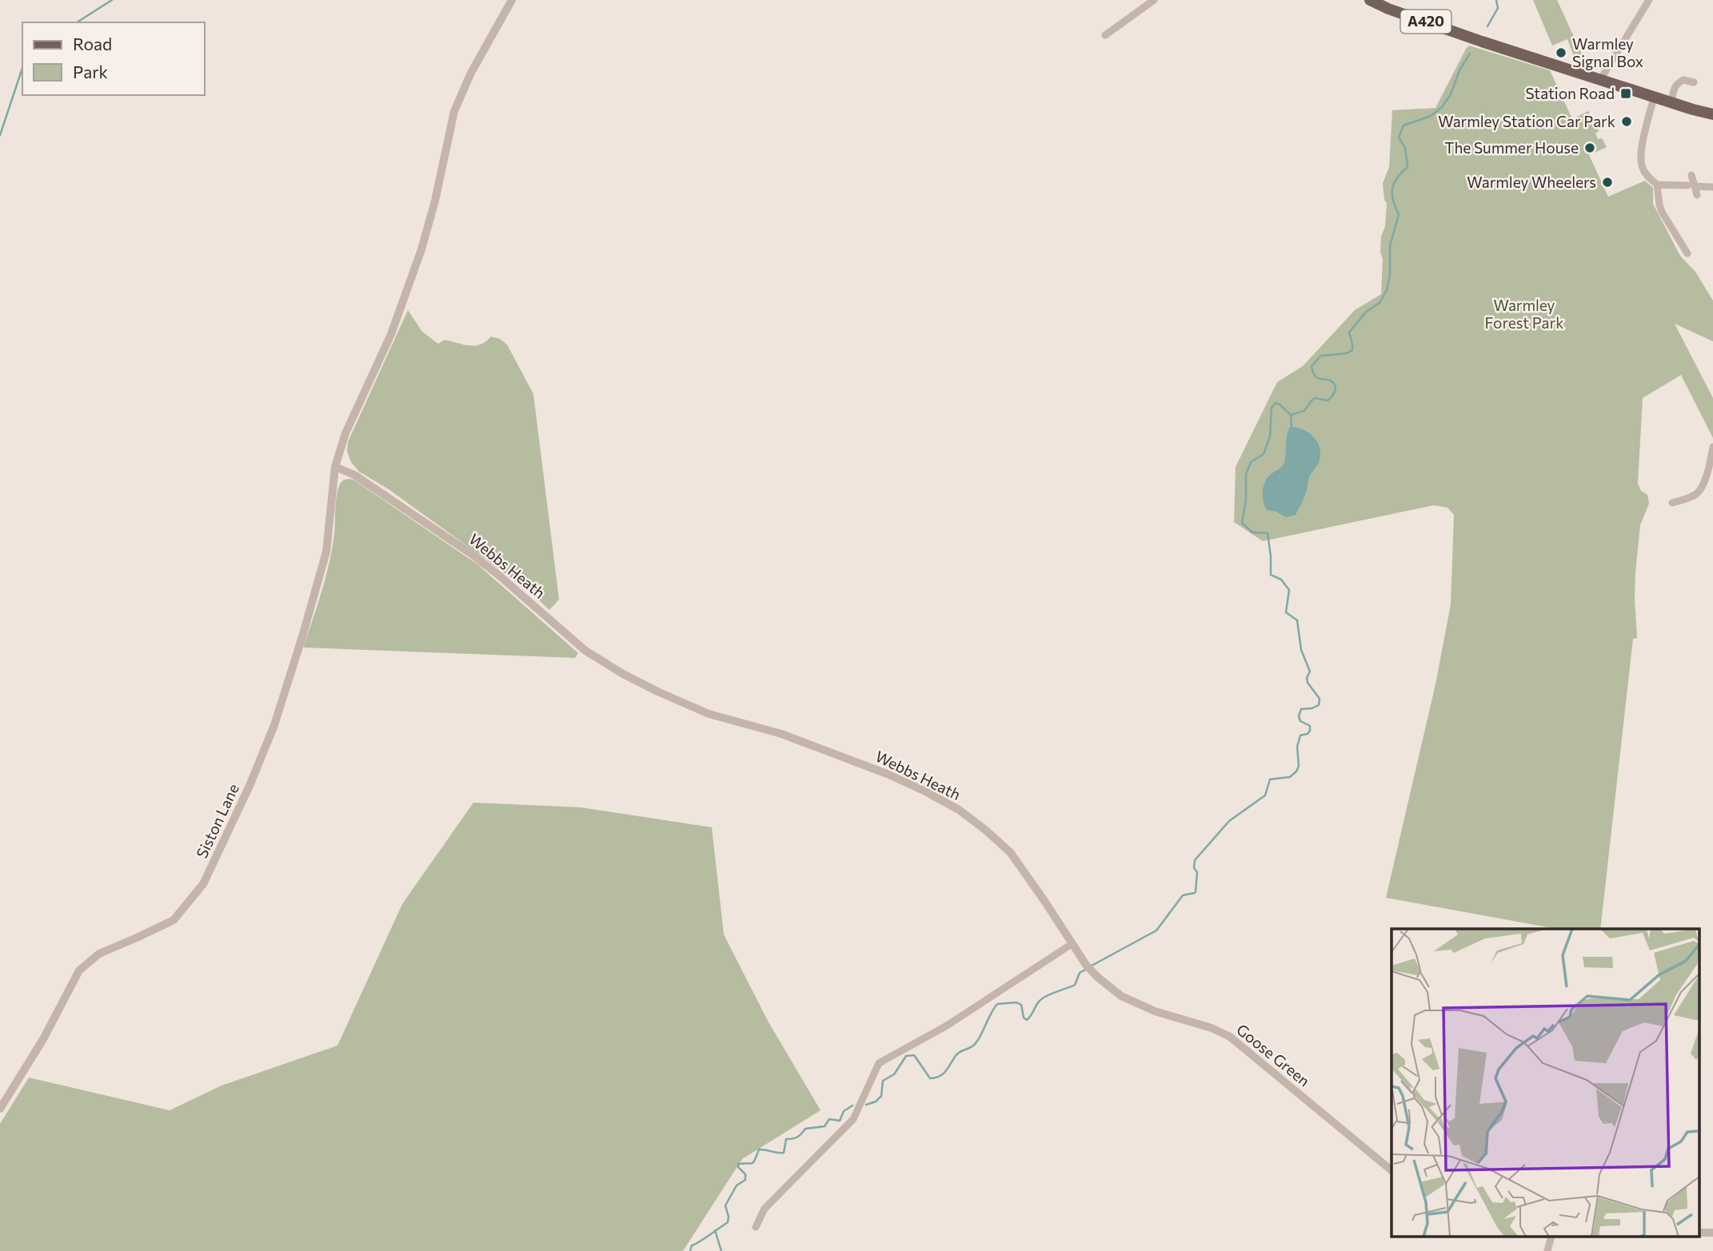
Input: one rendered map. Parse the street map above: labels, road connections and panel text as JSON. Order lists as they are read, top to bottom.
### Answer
{
  "streets": {
    "main road": ["A420"],
    "street": ["Webbs Heath", "Siston Lane", "Goose Green"]
  },
  "crossings": [
    ["Webbs Heath", "Siston Lane"],
    ["Webbs Heath", "Goose Green"]
  ],
  "parks": ["Warmley Forest Park"],
  "places": {
    "other": [
      "Warmley Signal Box",
      "Warmley Station Car Park",
      "The Summer House",
      "Warmley Wheelers"
    ],
    "transit": ["Station Road"]
  },
  "legend": ["Road", "Park"]
}
